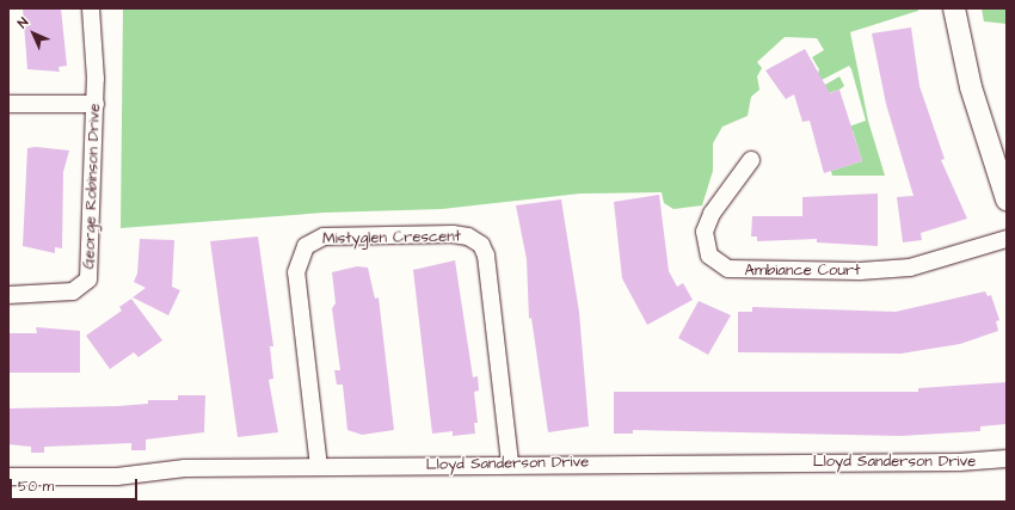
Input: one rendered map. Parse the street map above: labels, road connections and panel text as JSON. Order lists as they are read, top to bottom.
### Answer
{
  "streets": {
    "street": [
      "George Robinson Drive",
      "Mistyglen Crescent",
      "Ambiance Court",
      "Lloyd Sanderson Drive"
    ]
  },
  "crossings": [
    ["Mistyglen Crescent", "Lloyd Sanderson Drive"]
  ],
  "scale_bar": "50 m",
  "north": "top left"
}
